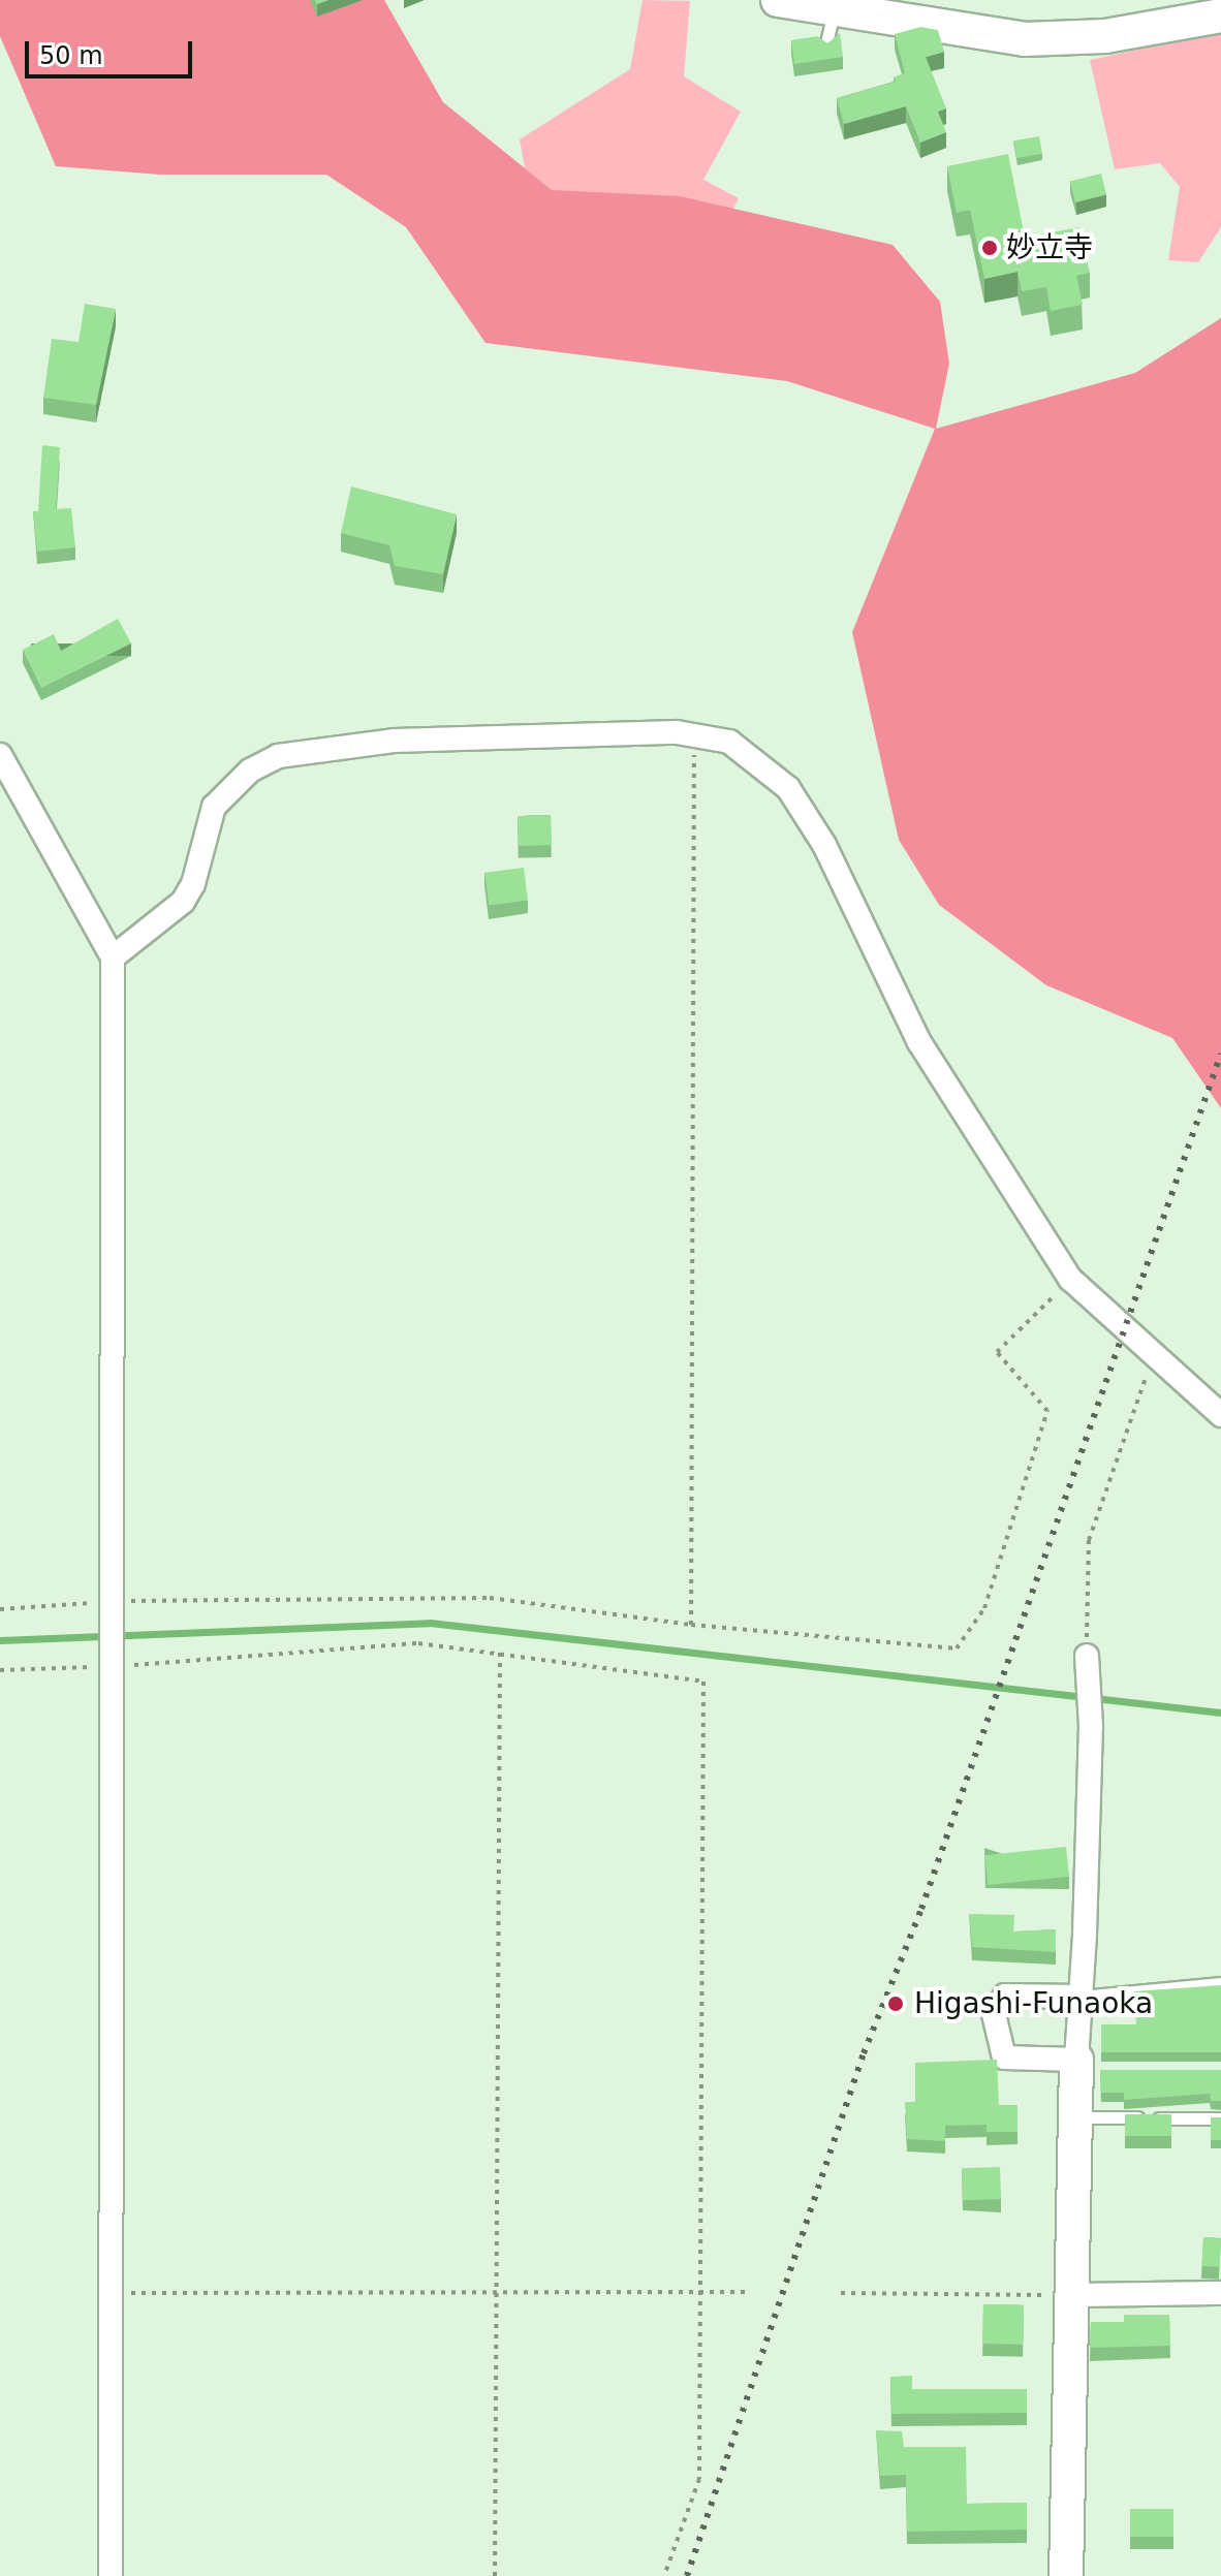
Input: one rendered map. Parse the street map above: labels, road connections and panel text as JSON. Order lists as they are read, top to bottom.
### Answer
{
  "places": ["妙立寺", "Higashi-Funaoka"],
  "scale_bar": "50 m"
}
